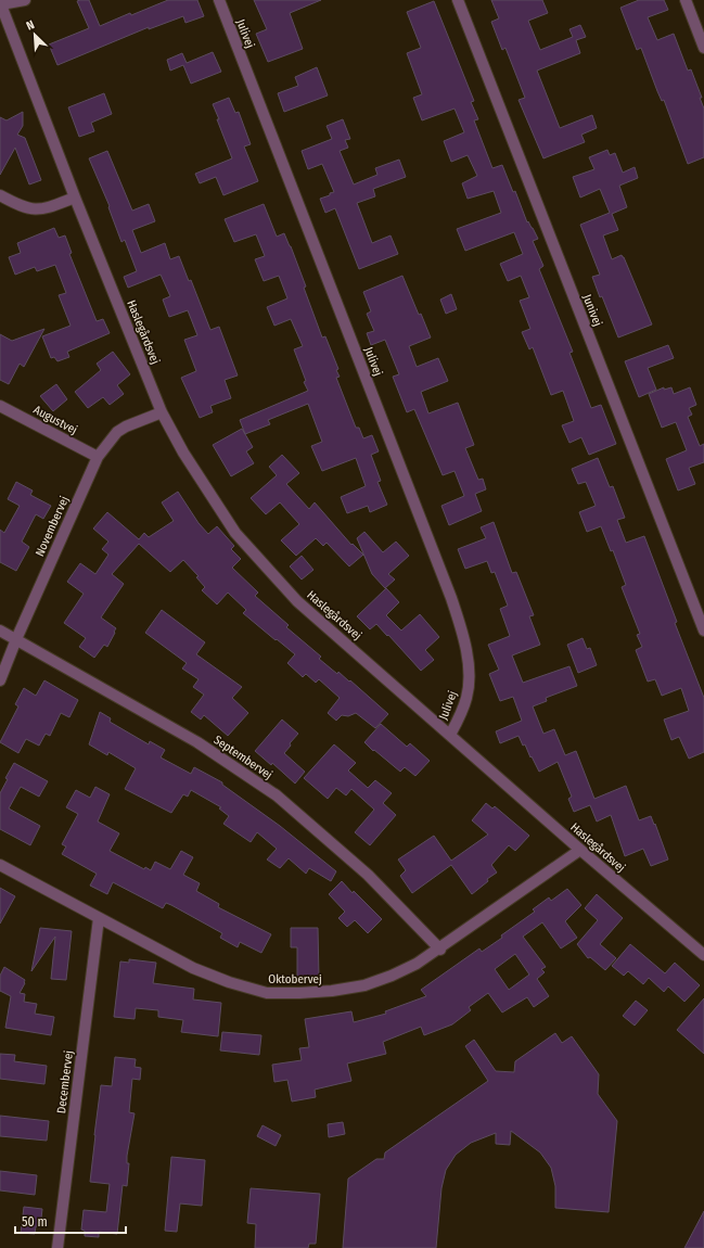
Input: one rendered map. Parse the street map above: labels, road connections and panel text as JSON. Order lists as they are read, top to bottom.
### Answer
{
  "streets": {
    "street": [
      "Julivej",
      "Junivej",
      "Haslegårdsvej",
      "Augustvej",
      "Novembervej",
      "Septembervej",
      "Oktobervej",
      "Decembervej"
    ]
  },
  "crossings": [
    ["Julivej", "Haslegårdsvej"],
    ["Haslegårdsvej", "Novembervej"],
    ["Haslegårdsvej", "Oktobervej"],
    ["Augustvej", "Novembervej"],
    ["Novembervej", "Septembervej"],
    ["Septembervej", "Oktobervej"],
    ["Oktobervej", "Decembervej"]
  ],
  "scale_bar": "50 m",
  "north": "top left"
}
